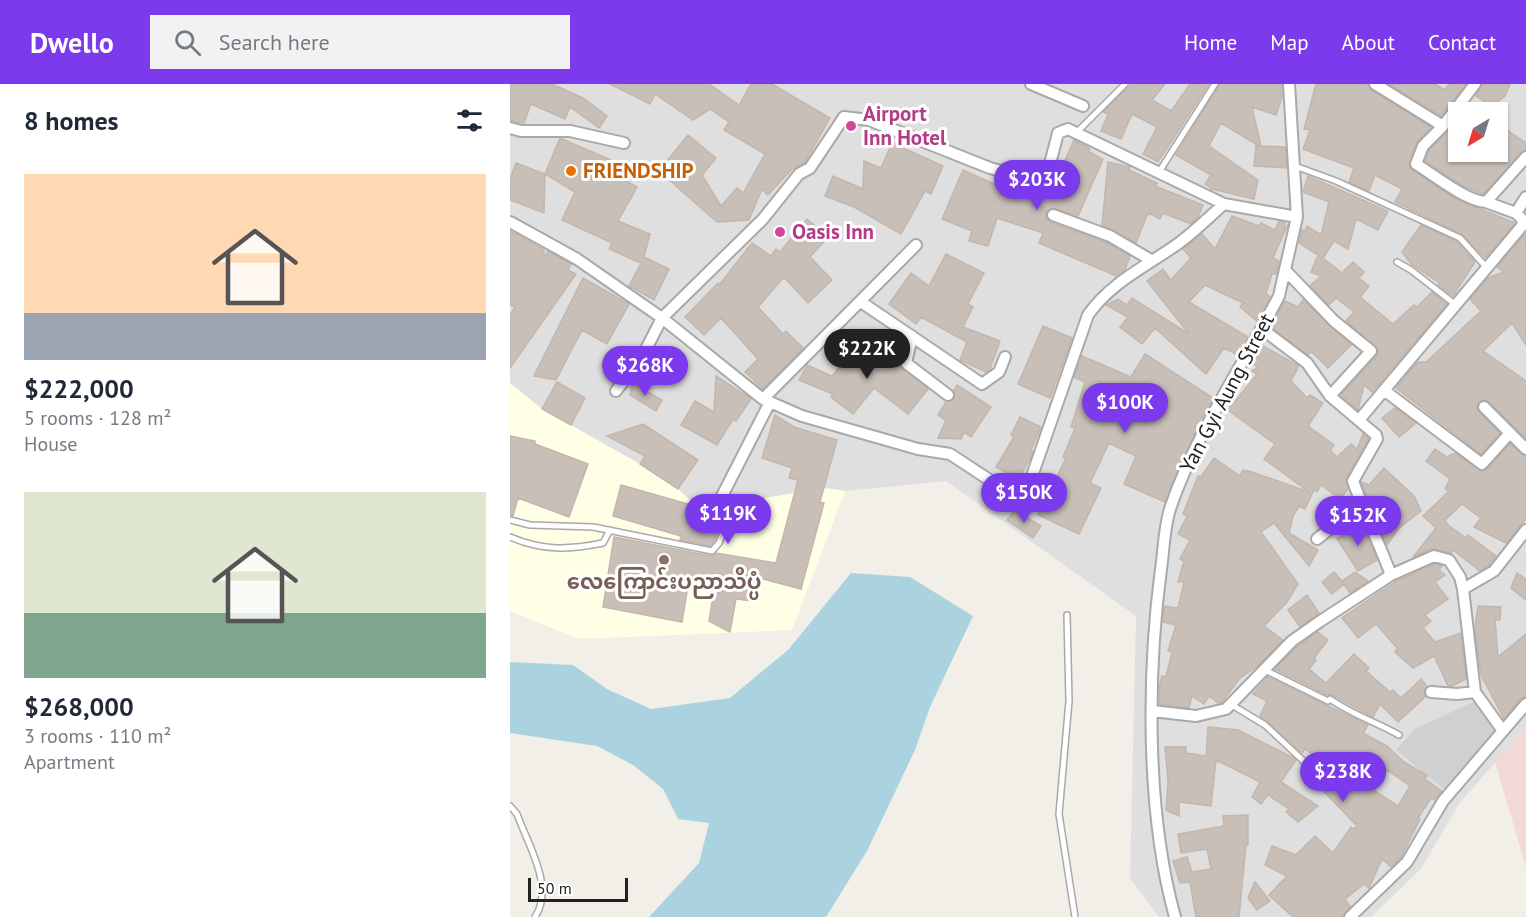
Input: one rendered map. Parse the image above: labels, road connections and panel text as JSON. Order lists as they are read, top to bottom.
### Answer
{
  "streets": {
    "street": ["Yan Gyi Aung Street"]
  },
  "places": [
    "Airport Inn Hotel",
    "FRIENDSHIP",
    "Oasis Inn",
    "လေကြောင်းပညာသိပ္ပံ"
  ],
  "scale_bar": "50 m",
  "north": "bottom left",
  "page": {
    "header": "Dwello",
    "search": "Search here",
    "nav": [
      "Home",
      "Map",
      "About",
      "Contact"
    ],
    "heading": "8 homes",
    "list": [
      {
        "name": "$222,000",
        "note": "5 rooms · 128 m² · House"
      },
      {
        "name": "$268,000",
        "note": "3 rooms · 110 m² · Apartment"
      }
    ],
    "price": [
      "$203K",
      "$222K",
      "$268K",
      "$100K",
      "$150K",
      "$119K",
      "$152K",
      "$238K"
    ],
    "scale": "50 m"
  }
}
